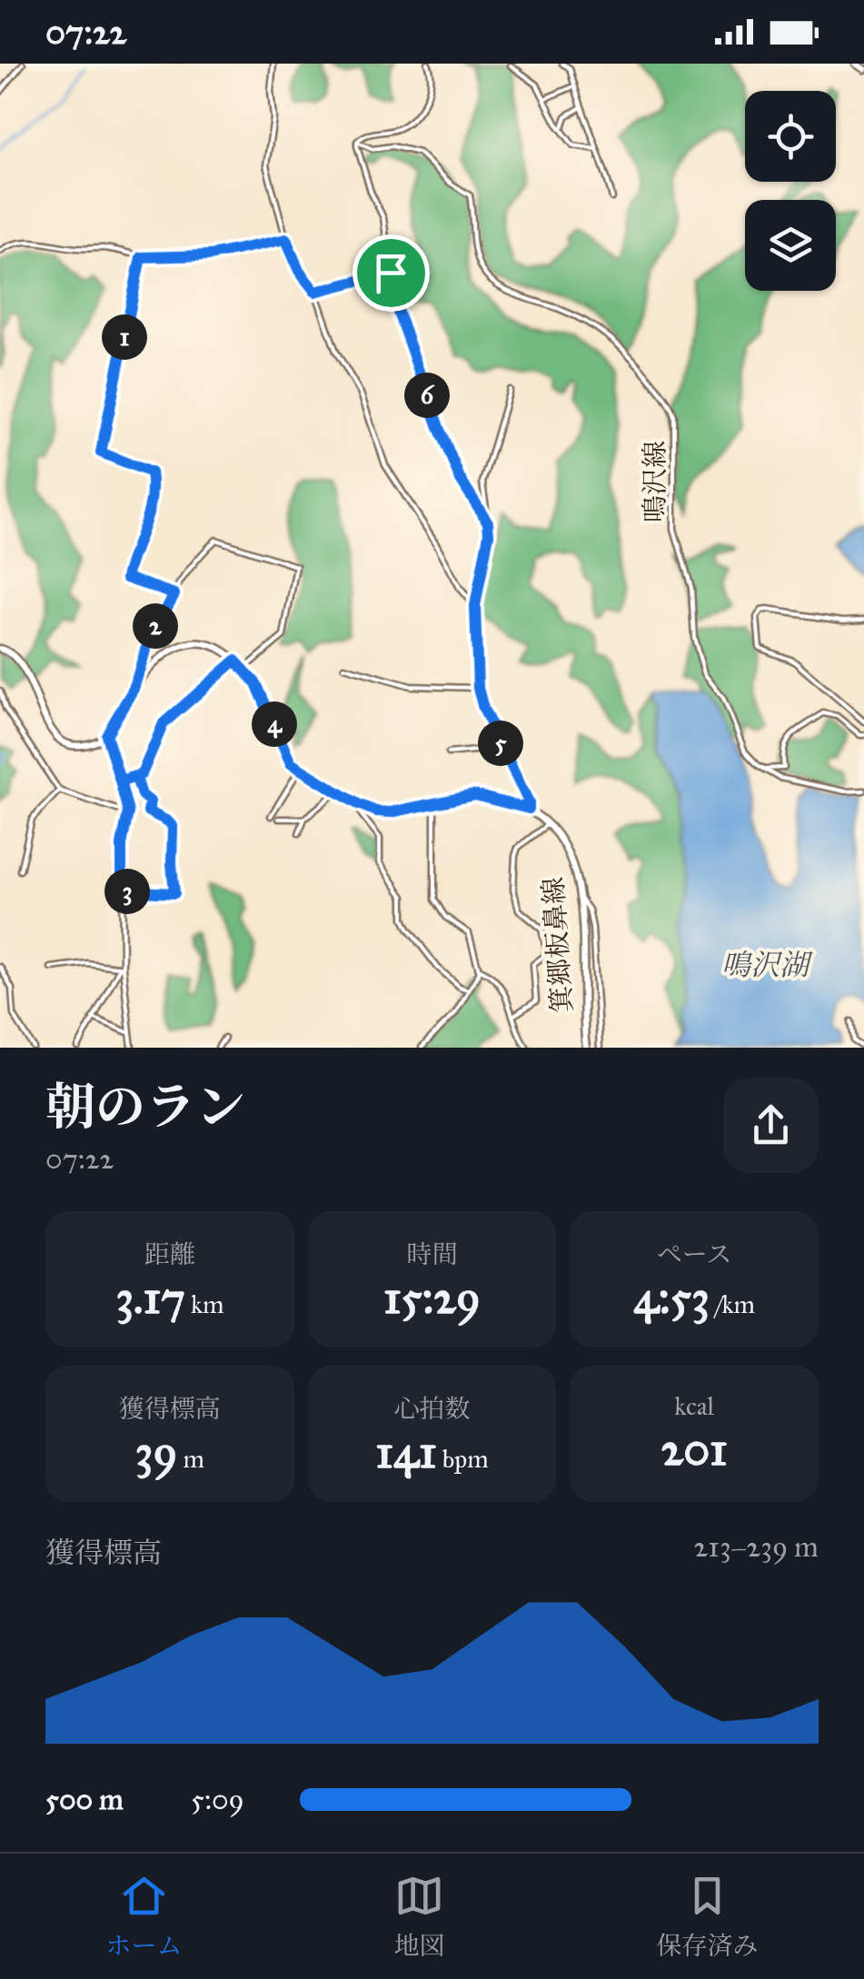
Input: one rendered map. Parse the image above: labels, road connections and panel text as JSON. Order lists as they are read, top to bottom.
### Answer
{
  "streets": {
    "main road": ["箕郷板鼻線"],
    "street": ["鳴沢線"]
  },
  "water": ["鳴沢湖"],
  "page": {
    "status": "07:22",
    "pins": [
      "1",
      "6",
      "2",
      "4",
      "5",
      "3"
    ],
    "heading": ["朝のラン", "07:22"],
    "stats": [
      ["距離", "3.17 km"],
      ["時間", "15:29"],
      ["ペース", "4:53 /km"],
      ["獲得標高", "39 m"],
      ["心拍数", "141 bpm"],
      ["kcal", "201"]
    ],
    "chart": ["獲得標高", "213–239 m"],
    "list": [
      {
        "name": "500 m",
        "note": "5:09"
      }
    ],
    "tabs": ["ホーム", "地図", "保存済み"]
  }
}
